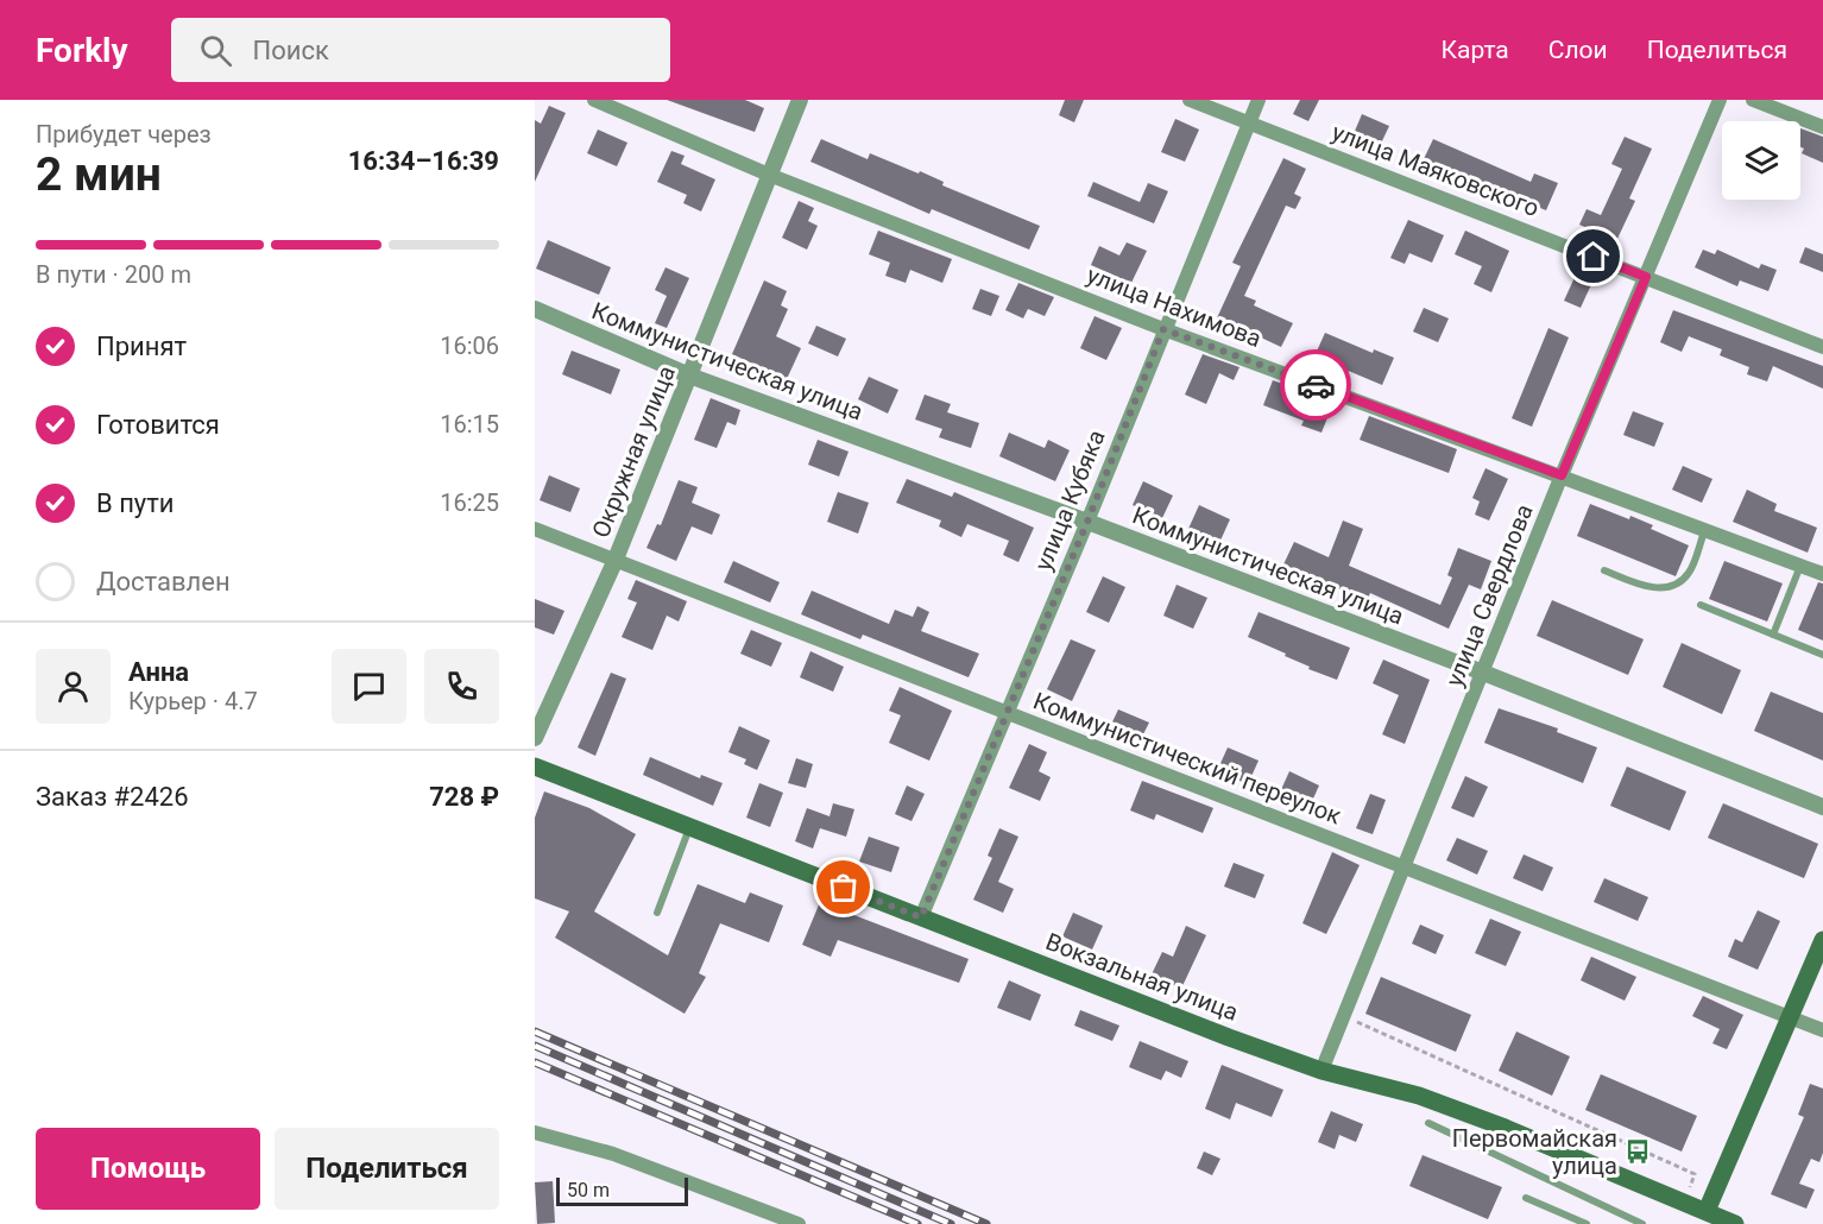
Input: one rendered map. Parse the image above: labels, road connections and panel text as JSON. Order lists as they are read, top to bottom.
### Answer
{
  "streets": {
    "main road": ["Вокзальная улица"],
    "street": [
      "улица Маяковского",
      "улица Нахимова",
      "Коммунистическая улица",
      "Окружная улица",
      "улица Кубяка",
      "улица Свердлова",
      "Коммунистический переулок"
    ]
  },
  "crossings": [
    ["улица Маяковского", "улица Кубяка"],
    ["улица Маяковского", "улица Свердлова"],
    ["улица Нахимова", "Окружная улица"],
    ["улица Нахимова", "улица Кубяка"],
    ["улица Нахимова", "улица Свердлова"],
    ["Коммунистическая улица", "Окружная улица"],
    ["Коммунистическая улица", "улица Кубяка"],
    ["Коммунистическая улица", "улица Свердлова"],
    ["Окружная улица", "Коммунистический переулок"],
    ["улица Кубяка", "Коммунистический переулок"],
    ["улица Кубяка", "Вокзальная улица"],
    ["улица Свердлова", "Коммунистический переулок"],
    ["улица Свердлова", "Вокзальная улица"]
  ],
  "places": {
    "bus stop": ["Первомайская улица"]
  },
  "scale_bar": "50 m",
  "page": {
    "header": "Forkly",
    "search": "Поиск",
    "nav": ["Карта", "Слои", "Поделиться"],
    "heading": ["2 мин", "Прибудет через", "16:34–16:39"],
    "panel": [
      "Анна",
      "Курьер · 4.7",
      "Заказ #2426",
      "728 ₽"
    ],
    "bar": "В пути · 200 m",
    "list": [
      ["Принят", "16:06"],
      ["Готовится", "16:15"],
      ["В пути", "16:25"],
      "Доставлен"
    ],
    "buttons": ["Помощь", "Поделиться"],
    "scale": "50 m"
  }
}
